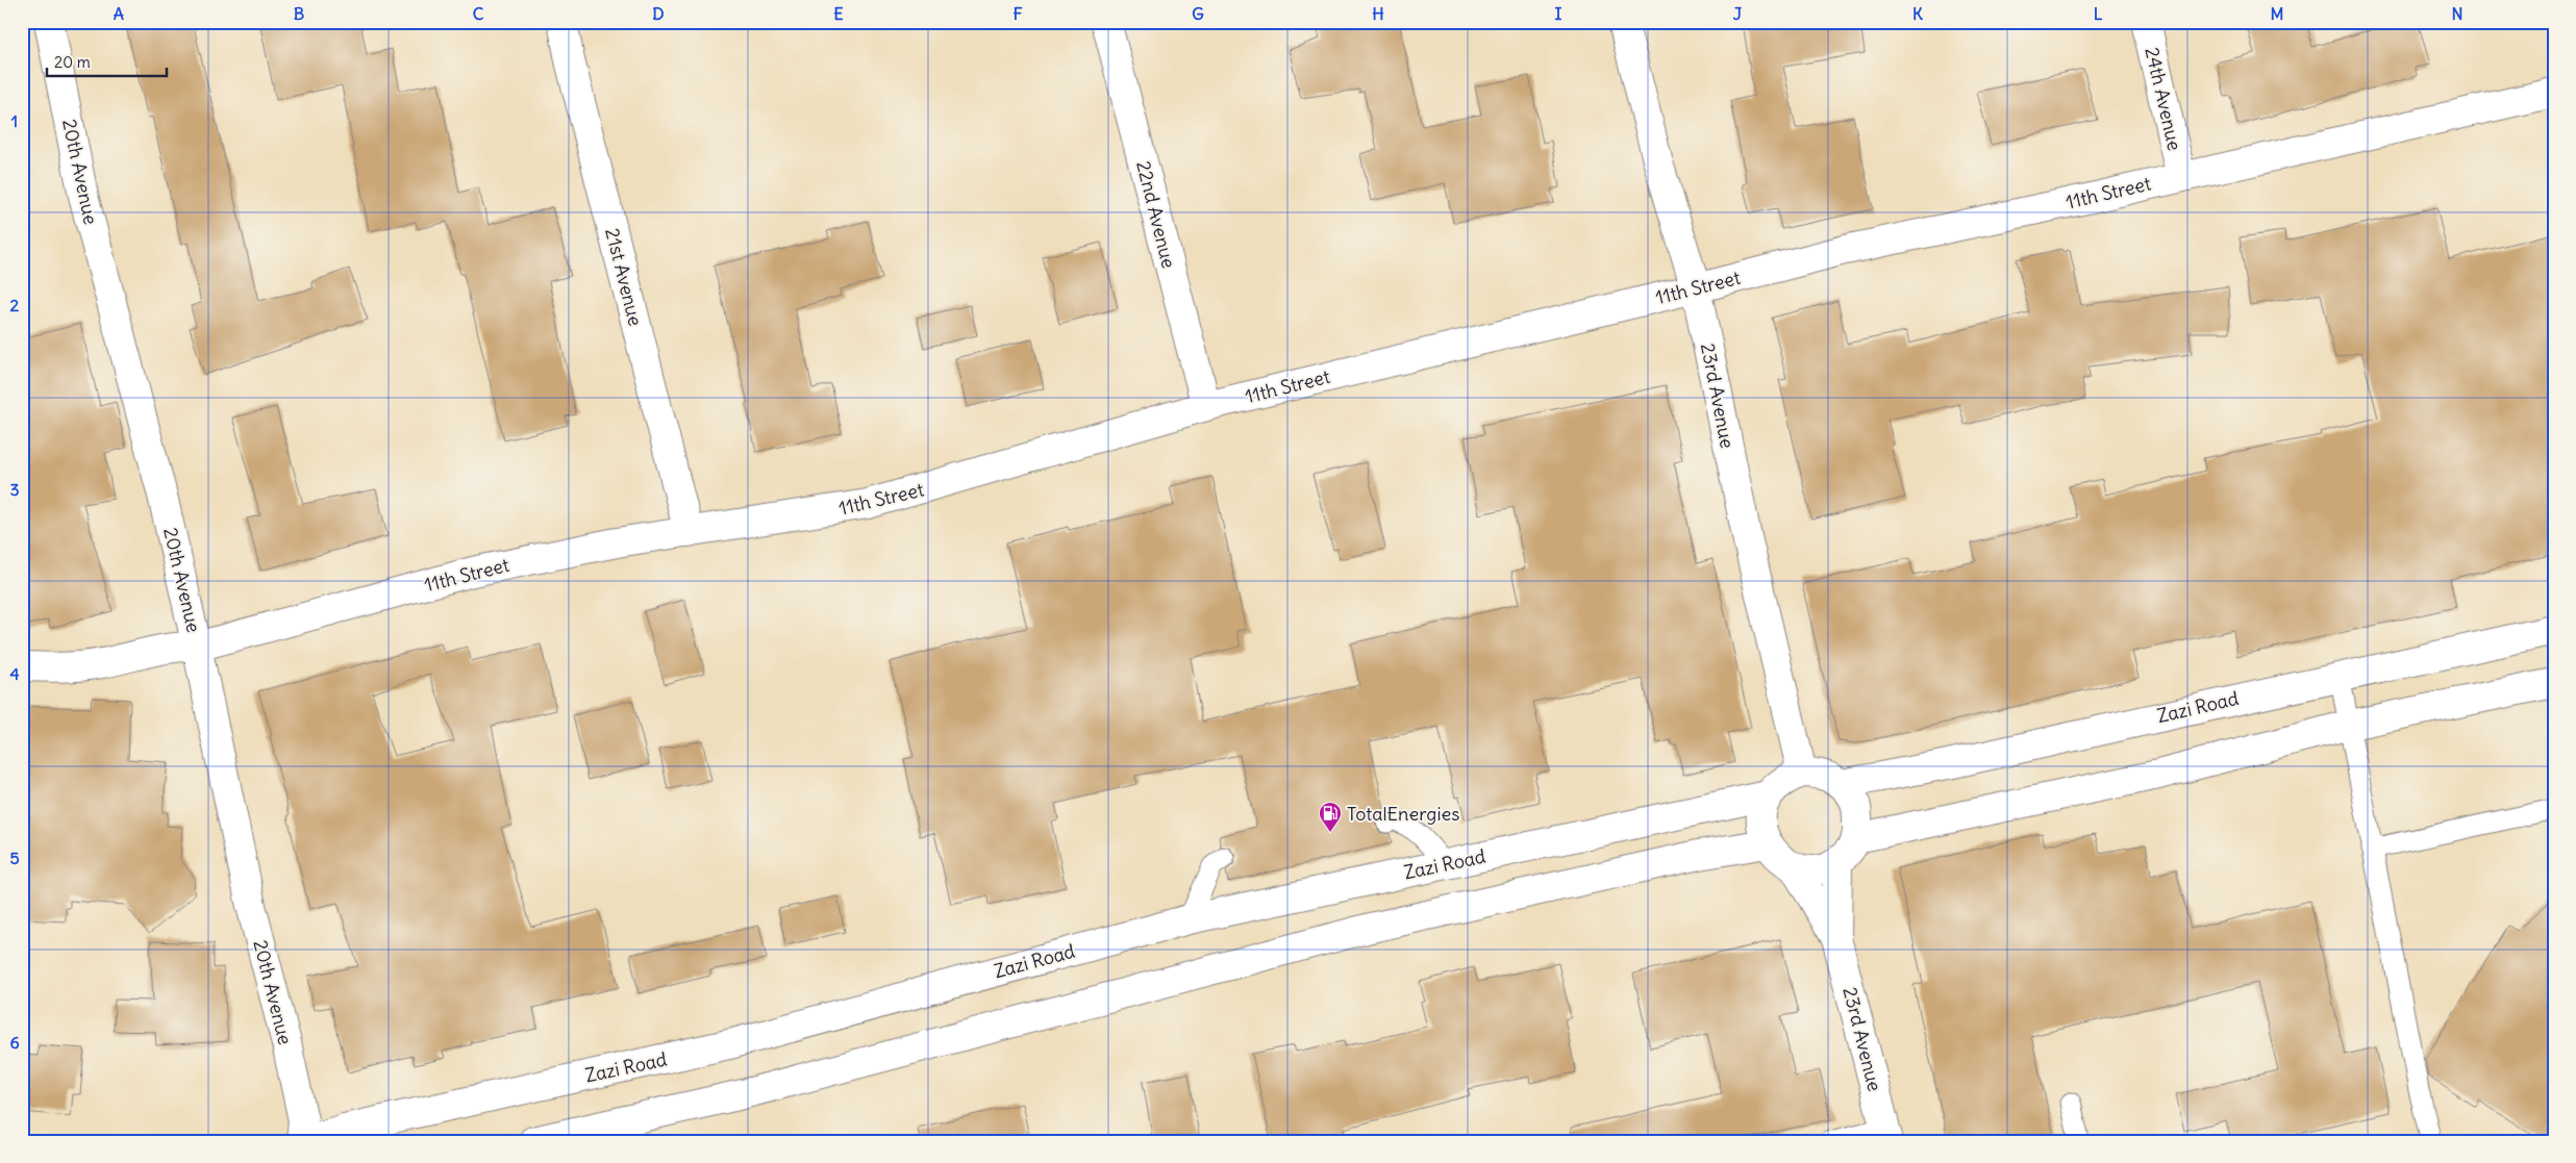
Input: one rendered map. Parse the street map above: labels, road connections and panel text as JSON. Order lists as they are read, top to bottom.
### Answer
{
  "streets": {
    "street": [
      "24th Avenue",
      "20th Avenue",
      "11th Street",
      "22nd Avenue",
      "21st Avenue",
      "23rd Avenue",
      "Zazi Road"
    ]
  },
  "crossings": [
    ["24th Avenue", "11th Street"],
    ["20th Avenue", "11th Street"],
    ["20th Avenue", "Zazi Road"],
    ["11th Street", "22nd Avenue"],
    ["11th Street", "21st Avenue"],
    ["11th Street", "23rd Avenue"],
    ["23rd Avenue", "Zazi Road"]
  ],
  "places": {
    "fuel station": ["TotalEnergies"]
  },
  "scale_bar": "20 m",
  "grid": {
    "columns": [
      "A",
      "B",
      "C",
      "D",
      "E",
      "F",
      "G",
      "H",
      "I",
      "J",
      "K",
      "L",
      "M",
      "N"
    ],
    "rows": [
      "1",
      "2",
      "3",
      "4",
      "5",
      "6"
    ]
  }
}
